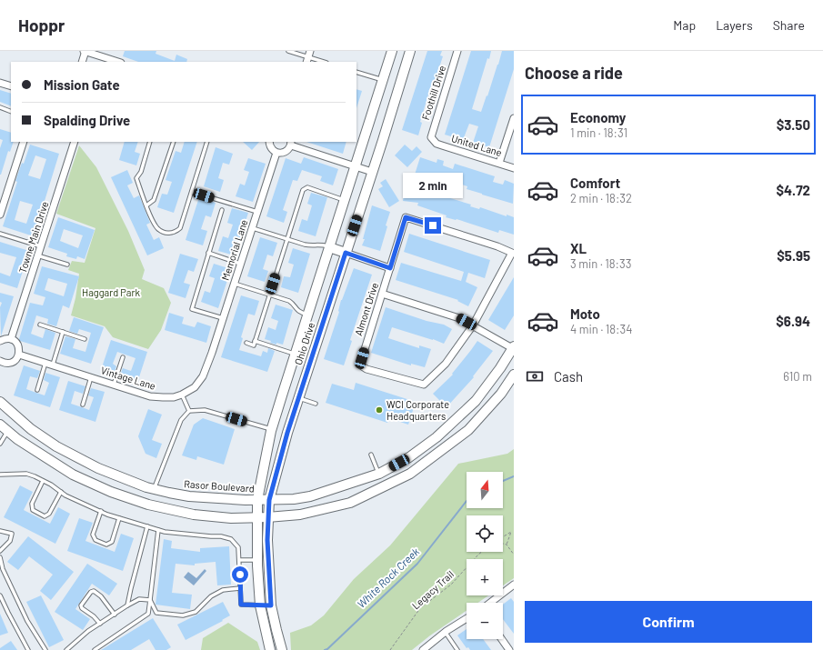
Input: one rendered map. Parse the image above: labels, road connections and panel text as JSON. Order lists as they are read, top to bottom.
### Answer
{
  "streets": {
    "main road": ["Ohio Drive", "Rasor Boulevard"],
    "street": [
      "Foothill Drive",
      "United Lane",
      "Towne Main Drive",
      "Memorial Lane",
      "Almont Drive",
      "Vintage Lane"
    ],
    "path": ["Legacy Trail"]
  },
  "crossings": [
    ["Foothill Drive", "United Lane"],
    ["Memorial Lane", "Vintage Lane"],
    ["Ohio Drive", "Rasor Boulevard"]
  ],
  "water": ["White Rock Creek"],
  "parks": ["Haggard Park"],
  "places": ["WCI Corporate Headquarters"],
  "north": "top",
  "page": {
    "header": "Hoppr",
    "nav": ["Map", "Layers", "Share"],
    "heading": "Choose a ride",
    "banner": ["Mission Gate", "Spalding Drive"],
    "list": [
      {
        "name": "Economy",
        "note": "1 min · 18:31",
        "value": "$3.50"
      },
      {
        "name": "Comfort",
        "note": "2 min · 18:32",
        "value": "$4.72"
      },
      {
        "name": "XL",
        "note": "3 min · 18:33",
        "value": "$5.95"
      },
      {
        "name": "Moto",
        "note": "4 min · 18:34",
        "value": "$6.94"
      }
    ],
    "bubble": "2 min",
    "pay": ["Cash", "610 m"],
    "map_buttons": ["+", "−"],
    "buttons": "Confirm"
  }
}
